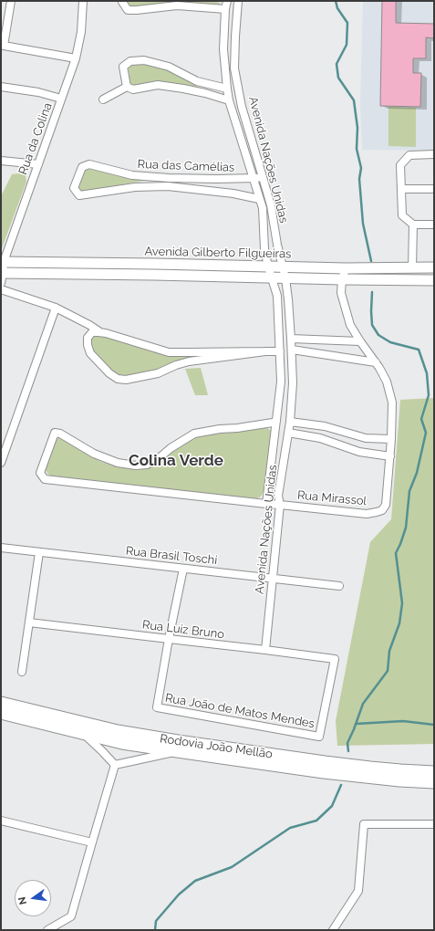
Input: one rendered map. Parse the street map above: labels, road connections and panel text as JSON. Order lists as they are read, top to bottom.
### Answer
{
  "streets": {
    "highway": ["Rodovia João Mellão"],
    "main road": ["Avenida Gilberto Filgueiras"],
    "street": [
      "Rua da Colina",
      "Avenida Nações Unidas",
      "Rua das Camélias",
      "Rua Mirassol",
      "Rua Brasil Toschi",
      "Rua Luiz Bruno",
      "Rua João de Matos Mendes"
    ]
  },
  "crossings": [
    ["Rua da Colina", "Avenida Gilberto Filgueiras"],
    ["Avenida Nações Unidas", "Rua das Camélias"],
    ["Avenida Nações Unidas", "Avenida Gilberto Filgueiras"],
    ["Avenida Nações Unidas", "Rua Mirassol"],
    ["Avenida Nações Unidas", "Rua Brasil Toschi"],
    ["Avenida Nações Unidas", "Rua Luiz Bruno"],
    ["Rua Luiz Bruno", "Rua João de Matos Mendes"]
  ],
  "districts": ["Colina Verde"],
  "north": "left"
}
